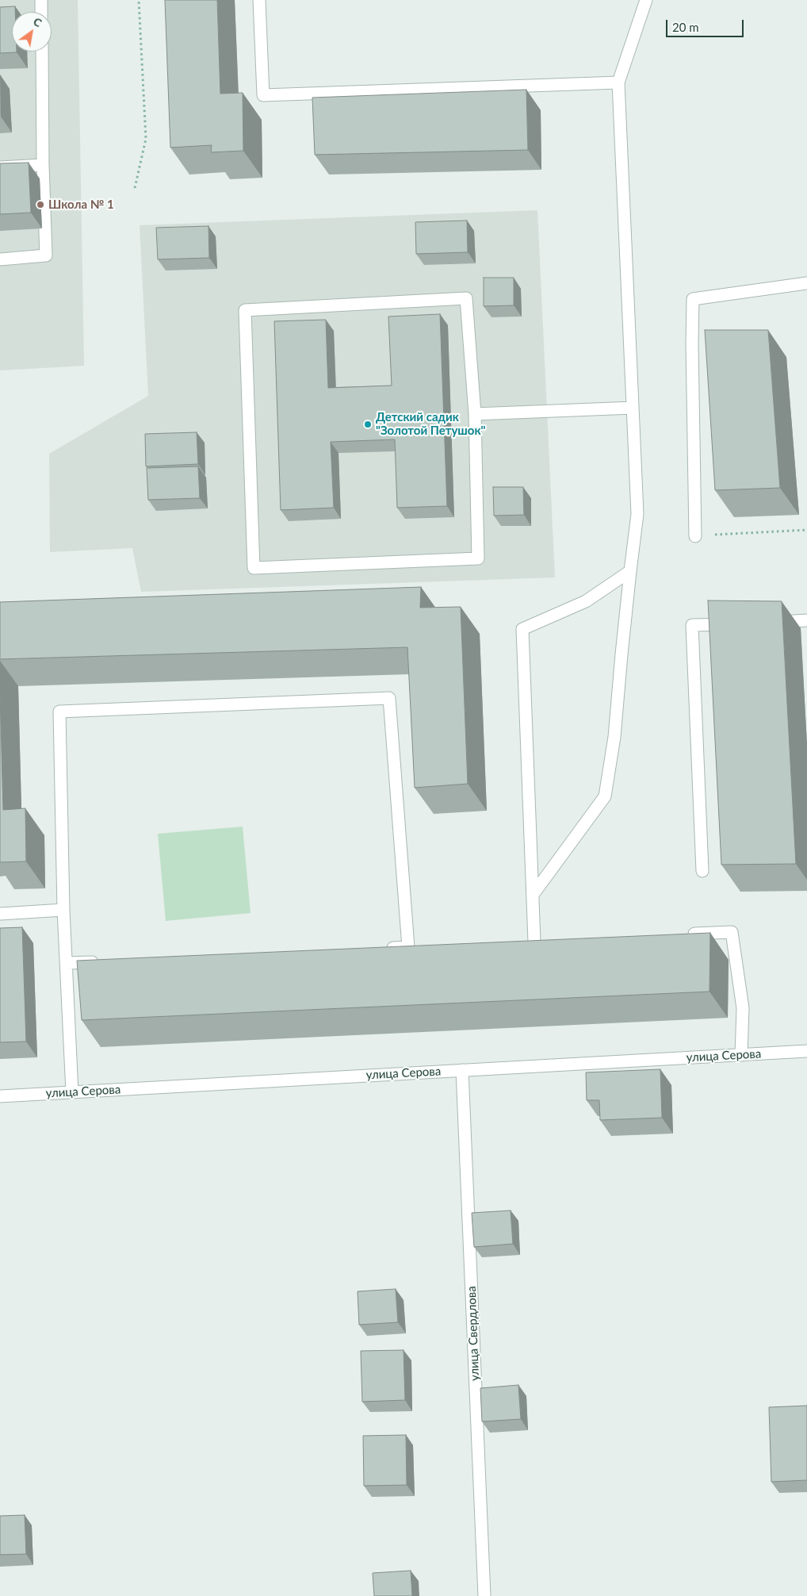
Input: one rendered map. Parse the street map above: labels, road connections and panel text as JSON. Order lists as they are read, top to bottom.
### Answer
{
  "streets": {
    "street": ["улица Серова", "улица Свердлова"]
  },
  "crossings": [
    ["улица Серова", "улица Свердлова"]
  ],
  "places": ["Школа № 1", "Детский садик \"Золотой Петушок\""],
  "scale_bar": "20 m",
  "north": "top right"
}
